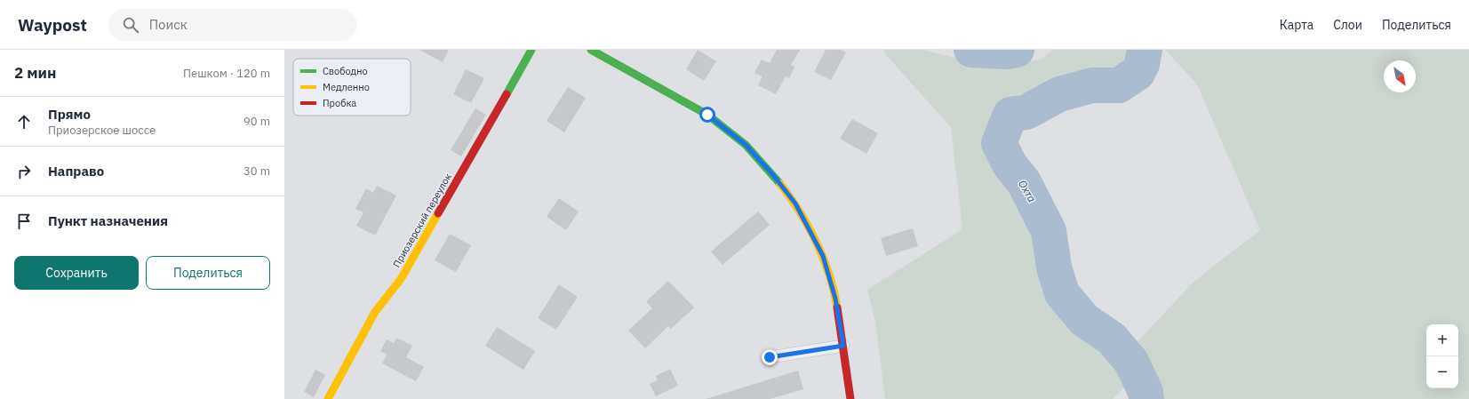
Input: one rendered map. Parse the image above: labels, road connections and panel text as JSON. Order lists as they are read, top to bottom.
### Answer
{
  "streets": {
    "main road": ["Приозерский переулок"]
  },
  "water": ["Охта"],
  "legend": ["Свободно", "Медленно", "Пробка"],
  "north": "bottom right",
  "page": {
    "header": "Waypost",
    "search": "Поиск",
    "nav": ["Карта", "Слои", "Поделиться"],
    "heading": ["2 мин", "Пешком · 120 m"],
    "list": [
      ["Прямо", "Приозерское шоссе", "90 m"],
      ["Направо", "30 m"],
      "Пункт назначения"
    ],
    "buttons": ["Сохранить", "Поделиться"],
    "map_buttons": ["+", "−"]
  }
}
